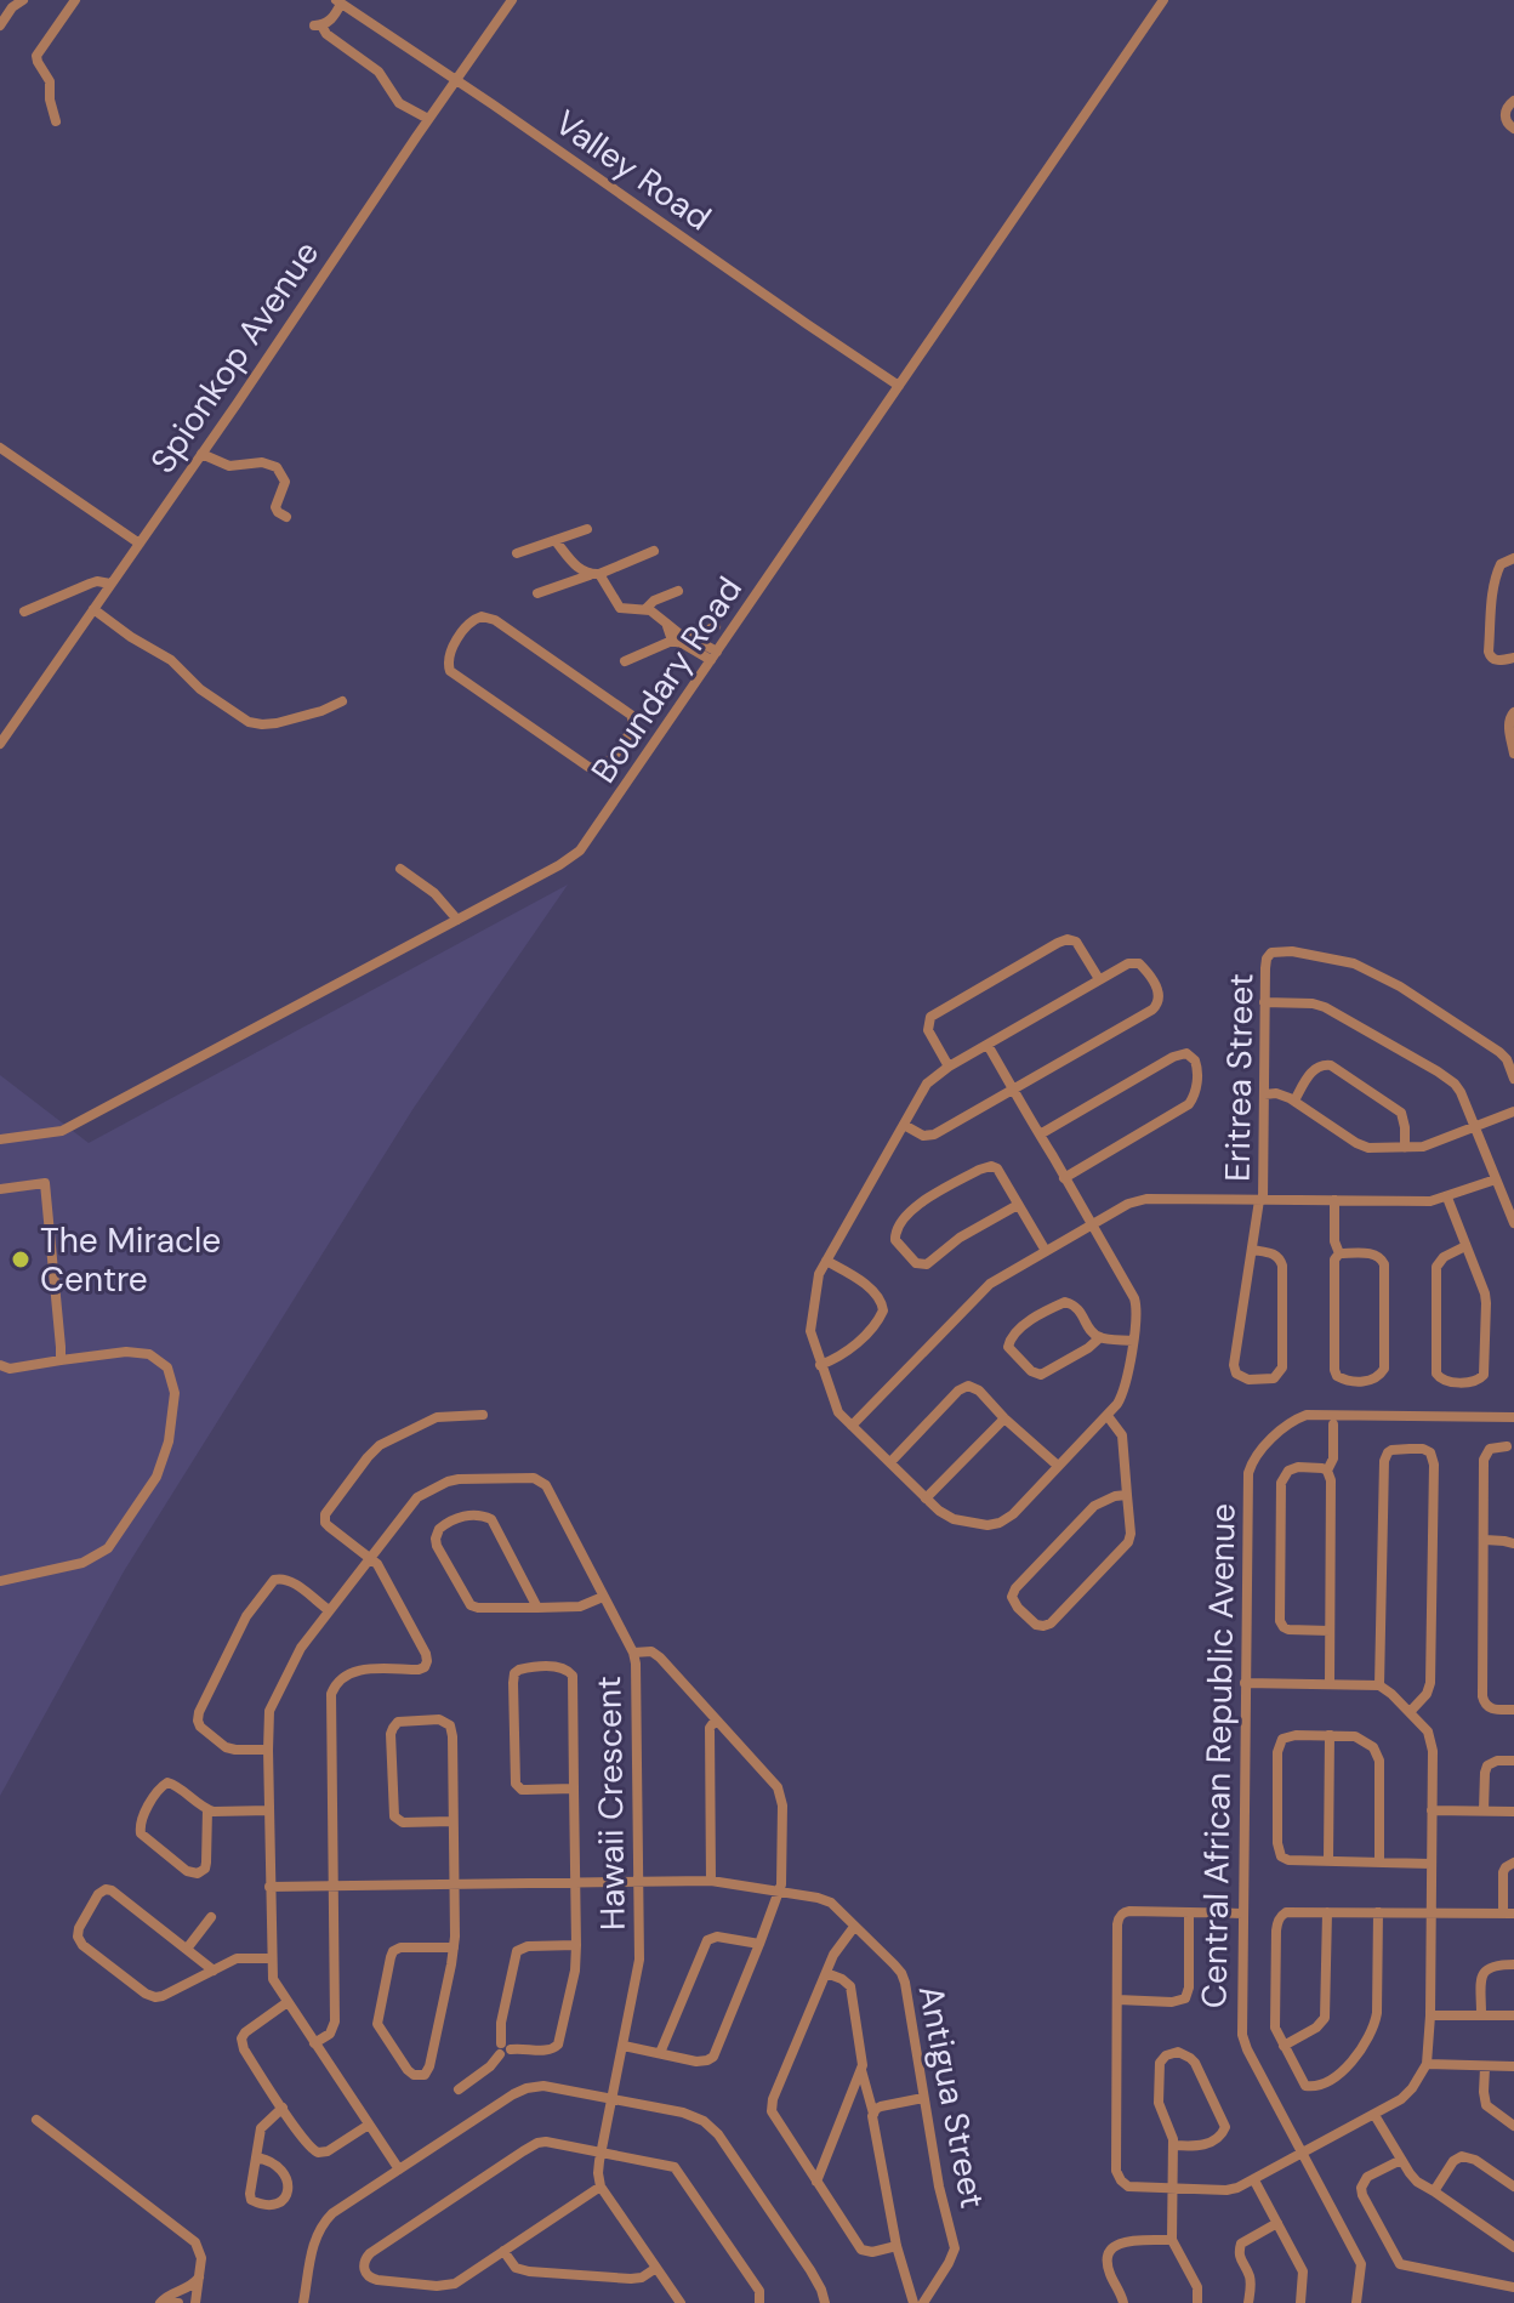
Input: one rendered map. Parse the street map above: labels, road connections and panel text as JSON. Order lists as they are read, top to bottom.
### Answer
{
  "streets": {
    "street": [
      "Valley Road",
      "Spionkop Avenue",
      "Boundary Road",
      "Eritrea Street",
      "Central African Republic Avenue",
      "Hawaii Crescent",
      "Antigua Street"
    ]
  },
  "crossings": [
    ["Valley Road", "Spionkop Avenue"],
    ["Valley Road", "Boundary Road"],
    ["Hawaii Crescent", "Antigua Street"]
  ],
  "places": ["The Miracle Centre"]
}
